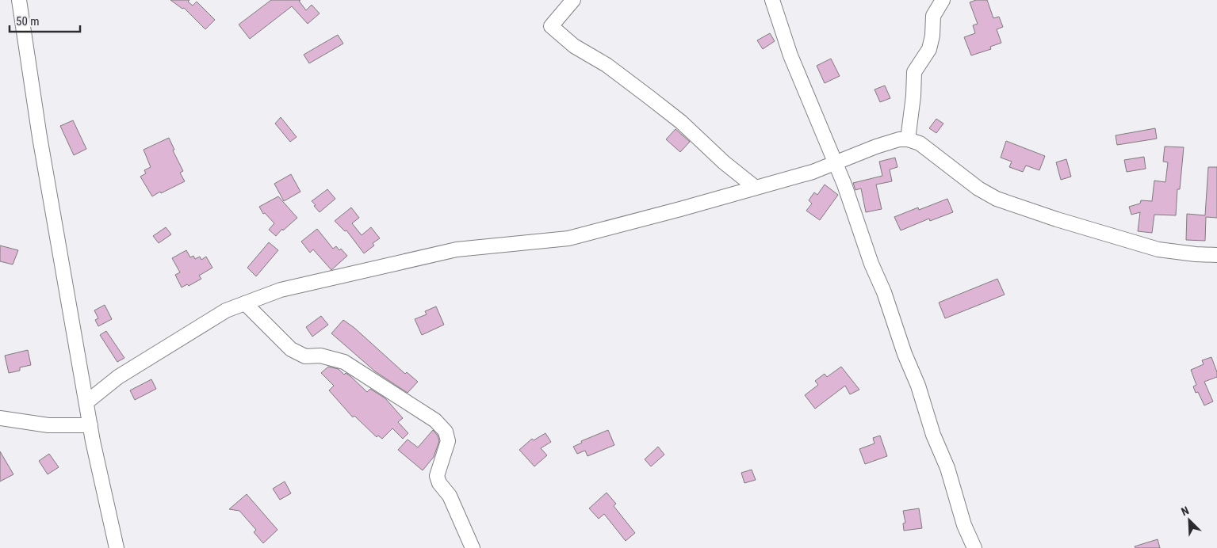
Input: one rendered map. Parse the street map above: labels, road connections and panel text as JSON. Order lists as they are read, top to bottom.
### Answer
{
  "scale_bar": "50 m",
  "north": "top left"
}
